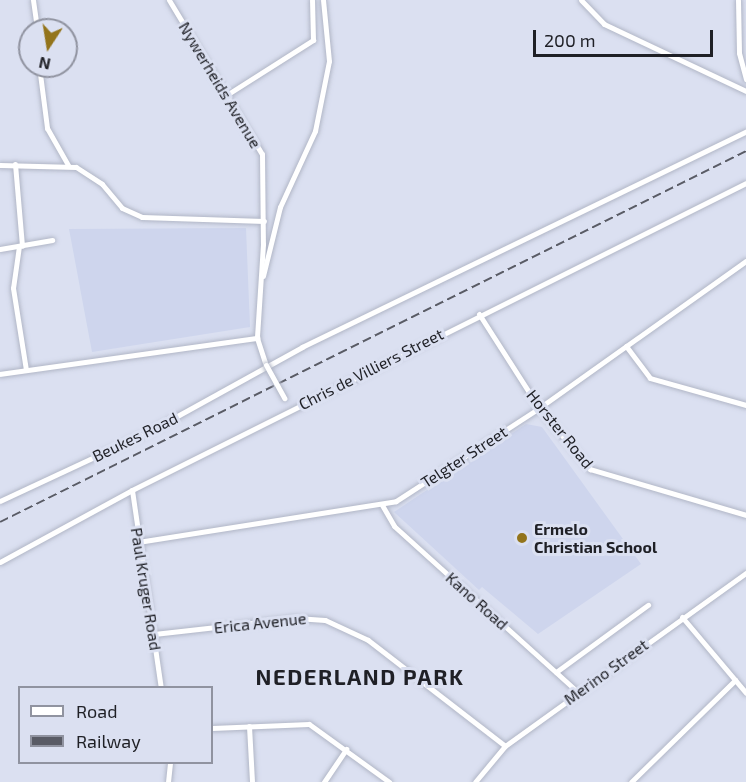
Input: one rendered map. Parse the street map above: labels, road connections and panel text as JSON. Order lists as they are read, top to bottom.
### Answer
{
  "streets": {
    "street": [
      "Nywerheids Avenue",
      "Chris de Villiers Street",
      "Horster Road",
      "Beukes Road",
      "Telgter Street",
      "Paul Kruger Road",
      "Kano Road",
      "Erica Avenue",
      "Merino Street"
    ]
  },
  "crossings": [
    ["Chris de Villiers Street", "Horster Road"],
    ["Chris de Villiers Street", "Paul Kruger Road"],
    ["Horster Road", "Telgter Street"],
    ["Telgter Street", "Paul Kruger Road"],
    ["Telgter Street", "Kano Road"],
    ["Paul Kruger Road", "Erica Avenue"],
    ["Kano Road", "Merino Street"],
    ["Erica Avenue", "Merino Street"]
  ],
  "districts": ["NEDERLAND PARK"],
  "places": ["Ermelo Christian School"],
  "legend": ["Road", "Railway"],
  "scale_bar": "200 m",
  "north": "bottom"
}
